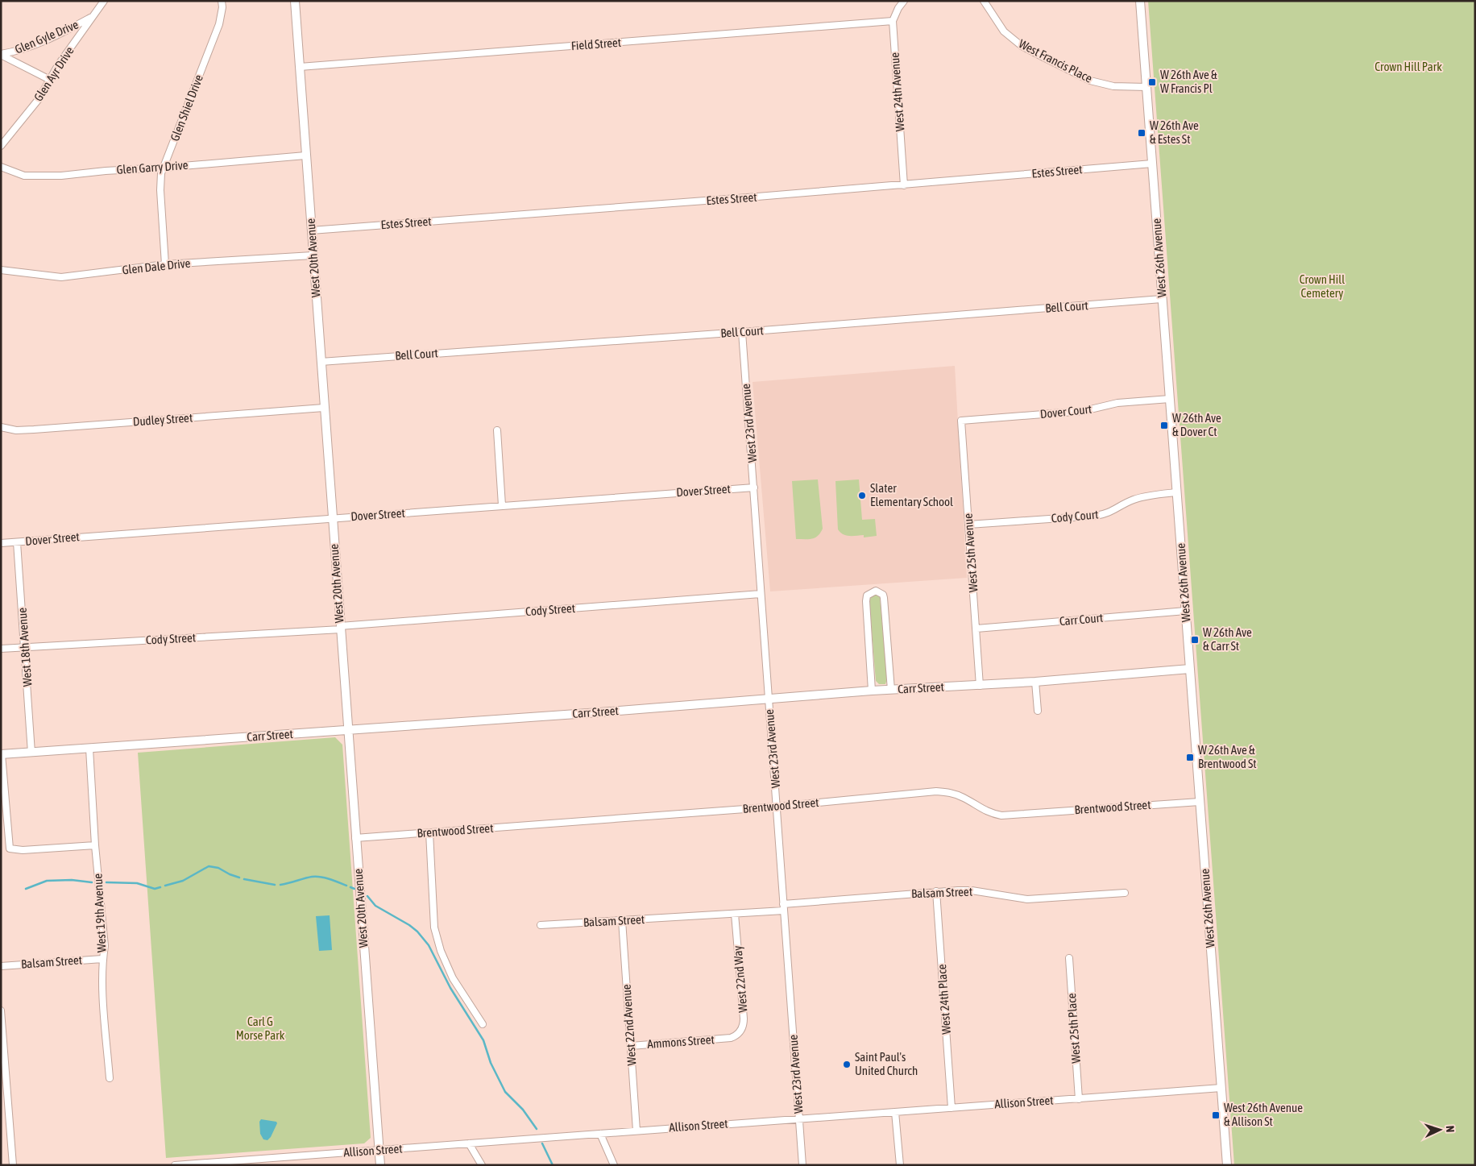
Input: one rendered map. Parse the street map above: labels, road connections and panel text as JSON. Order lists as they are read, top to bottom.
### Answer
{
  "streets": {
    "street": [
      "Glen Gyle Drive",
      "Field Street",
      "West Francis Place",
      "Glen Ayr Drive",
      "West 24th Avenue",
      "Glen Shiel Drive",
      "Glen Garry Drive",
      "Estes Street",
      "West 20th Avenue",
      "West 26th Avenue",
      "Glen Dale Drive",
      "Bell Court",
      "Dover Court",
      "Dudley Street",
      "West 23rd Avenue",
      "Dover Street",
      "Cody Court",
      "West 25th Avenue",
      "Cody Street",
      "Carr Court",
      "West 18th Avenue",
      "Carr Street",
      "Brentwood Street",
      "Balsam Street",
      "West 19th Avenue",
      "West 22nd Way",
      "West 24th Place",
      "West 22nd Avenue",
      "West 25th Place",
      "Ammons Street",
      "Allison Street"
    ]
  },
  "crossings": [
    ["Glen Gyle Drive", "Glen Ayr Drive"],
    ["Field Street", "West 24th Avenue"],
    ["Field Street", "West 20th Avenue"],
    ["West Francis Place", "West 26th Avenue"],
    ["West 24th Avenue", "Estes Street"],
    ["Glen Shiel Drive", "Glen Garry Drive"],
    ["Glen Shiel Drive", "Glen Dale Drive"],
    ["Glen Garry Drive", "West 20th Avenue"],
    ["Estes Street", "West 20th Avenue"],
    ["Estes Street", "West 26th Avenue"],
    ["West 20th Avenue", "Glen Dale Drive"],
    ["West 20th Avenue", "Bell Court"],
    ["West 20th Avenue", "Dudley Street"],
    ["West 20th Avenue", "Dover Street"],
    ["West 20th Avenue", "Cody Street"],
    ["West 20th Avenue", "Carr Street"],
    ["West 20th Avenue", "Brentwood Street"],
    ["West 20th Avenue", "Allison Street"],
    ["West 26th Avenue", "Bell Court"],
    ["West 26th Avenue", "Dover Court"],
    ["West 26th Avenue", "Cody Court"],
    ["West 26th Avenue", "Carr Court"],
    ["West 26th Avenue", "Carr Street"],
    ["West 26th Avenue", "Brentwood Street"],
    ["West 26th Avenue", "Allison Street"],
    ["Bell Court", "West 23rd Avenue"],
    ["Dover Court", "West 25th Avenue"],
    ["West 23rd Avenue", "Dover Street"],
    ["West 23rd Avenue", "Cody Street"],
    ["West 23rd Avenue", "Carr Street"],
    ["West 23rd Avenue", "Brentwood Street"],
    ["West 23rd Avenue", "Balsam Street"],
    ["West 23rd Avenue", "Allison Street"],
    ["Dover Street", "West 18th Avenue"],
    ["Cody Court", "West 25th Avenue"],
    ["West 25th Avenue", "Carr Court"],
    ["West 25th Avenue", "Carr Street"],
    ["Cody Street", "West 18th Avenue"],
    ["West 18th Avenue", "Carr Street"],
    ["Carr Street", "West 19th Avenue"],
    ["Balsam Street", "West 19th Avenue"],
    ["Balsam Street", "West 22nd Way"],
    ["Balsam Street", "West 24th Place"],
    ["Balsam Street", "West 22nd Avenue"],
    ["West 22nd Way", "Ammons Street"],
    ["West 24th Place", "Allison Street"],
    ["West 22nd Avenue", "Ammons Street"],
    ["West 22nd Avenue", "Allison Street"],
    ["West 25th Place", "Allison Street"]
  ],
  "parks": ["Crown Hill Park", "Crown Hill Cemetery", "Carl G Morse Park"],
  "places": {
    "transit": [
      "W 26th Ave & W Francis Pl",
      "W 26th Ave & Estes St",
      "W 26th Ave & Dover Ct",
      "W 26th Ave & Carr St",
      "W 26th Ave & Brentwood St",
      "West 26th Avenue & Allison St"
    ],
    "other": ["Slater Elementary School", "Saint Paul's United Church"]
  },
  "north": "right"
}
